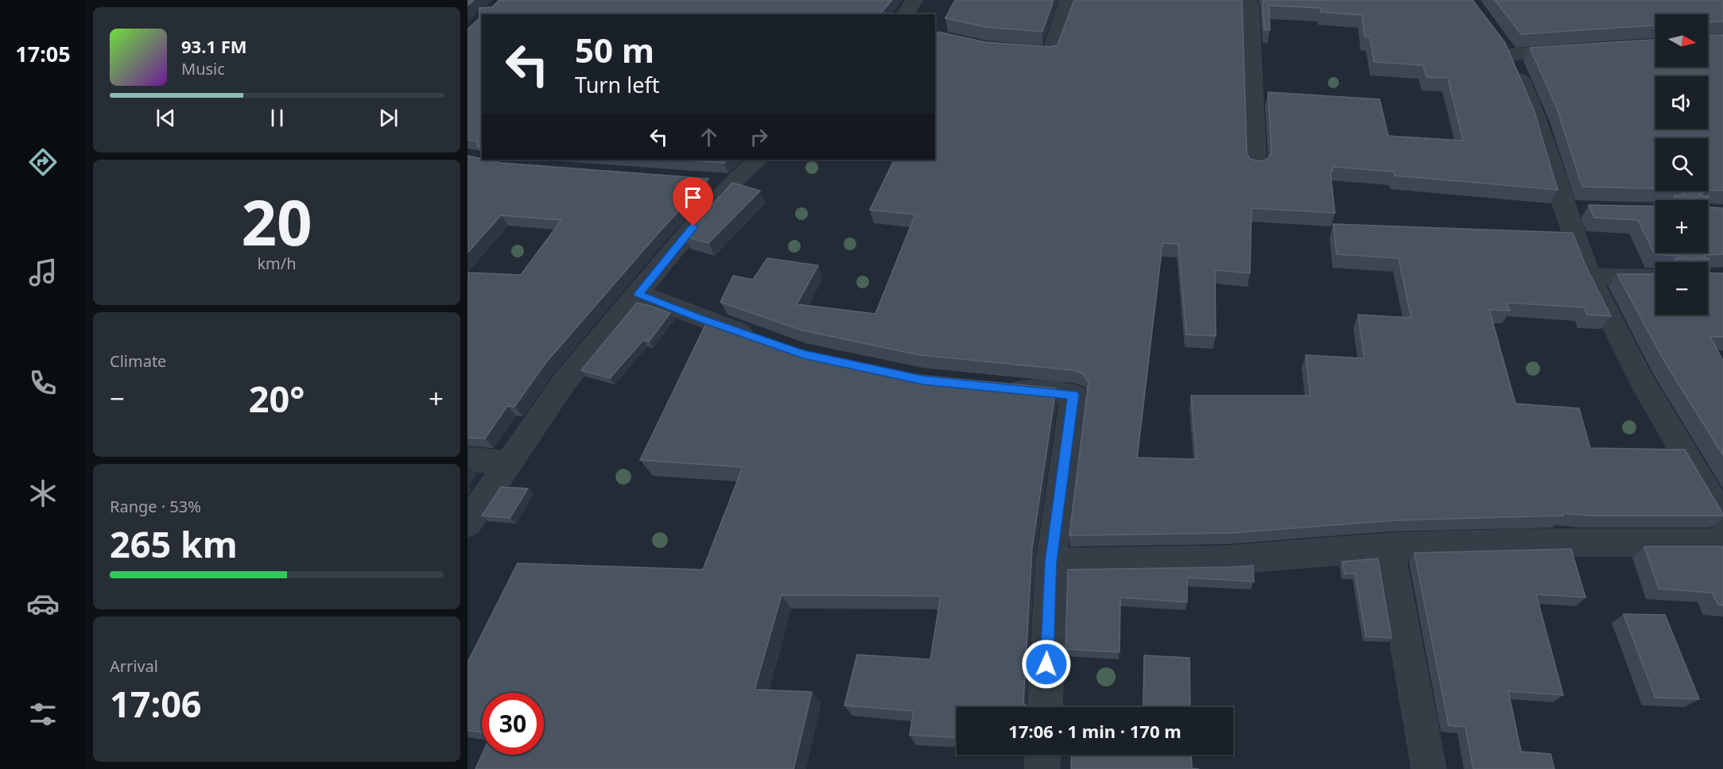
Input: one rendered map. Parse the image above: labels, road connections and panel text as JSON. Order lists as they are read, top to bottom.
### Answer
{
  "north": "right",
  "page": {
    "tabs": "17:05",
    "map_buttons": ["+", "−"],
    "turn": ["50 m", "Turn left"],
    "song": ["93.1 FM", "Music"],
    "tile": [
      ["20", "km/h"],
      "Climate",
      ["Range · 53%", "265 km"],
      ["Arrival", "17:06"]
    ],
    "heat": ["−", "20°", "+"],
    "limit": "30",
    "trip": "17:06 · 1 min · 170 m"
  }
}
